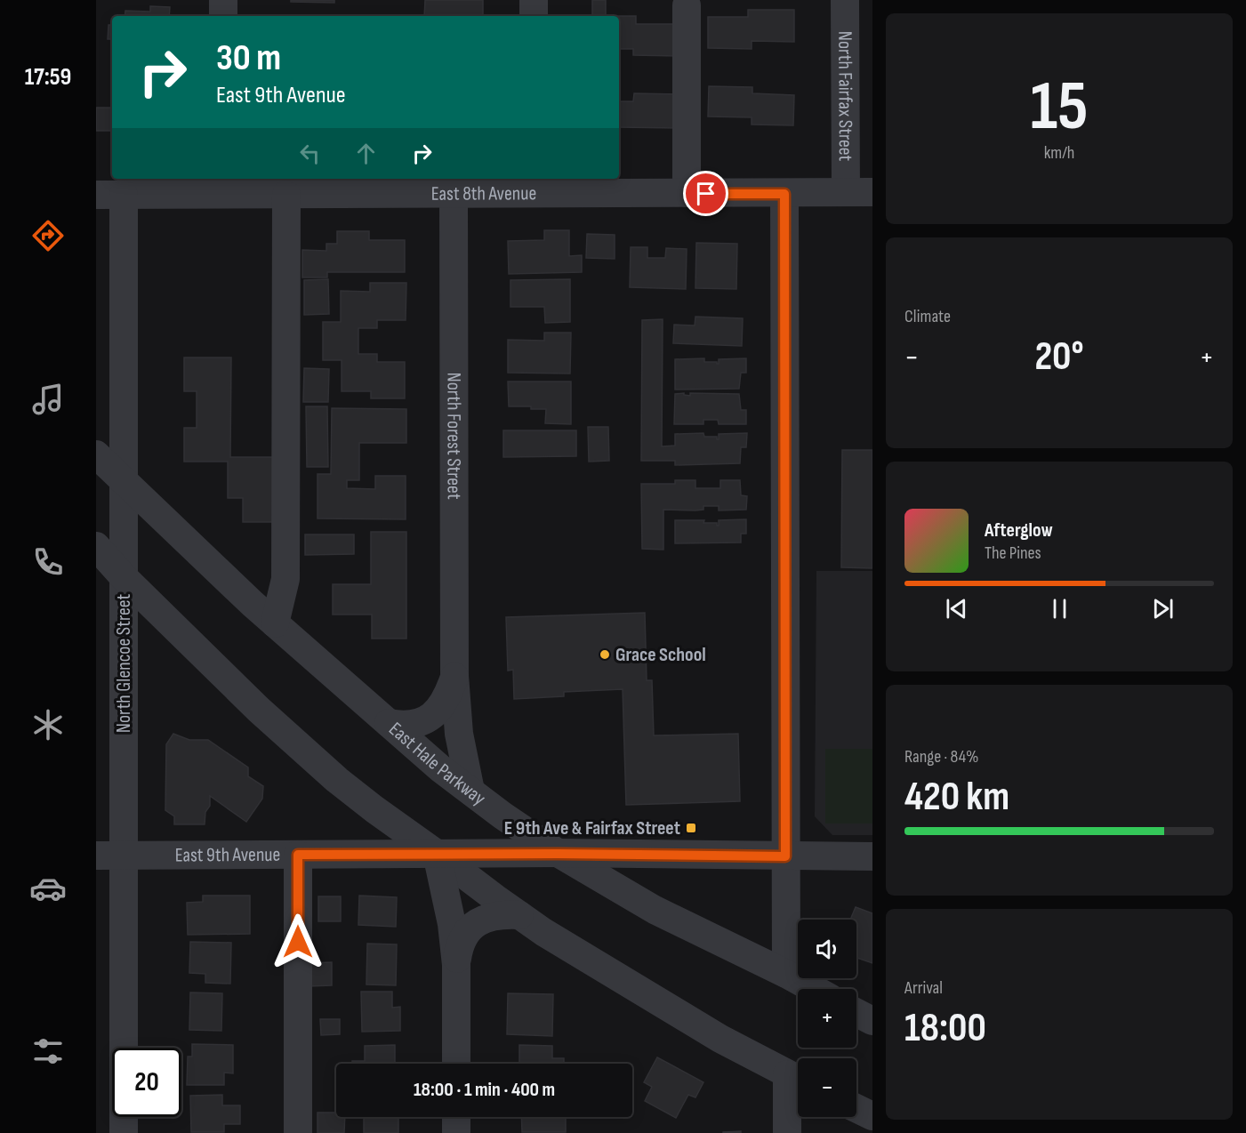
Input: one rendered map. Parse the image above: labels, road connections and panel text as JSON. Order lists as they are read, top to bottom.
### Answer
{
  "streets": {
    "street": [
      "North Fairfax Street",
      "East 8th Avenue",
      "North Forest Street",
      "North Glencoe Street",
      "East Hale Parkway",
      "East 9th Avenue"
    ]
  },
  "crossings": [
    ["North Fairfax Street", "East 8th Avenue"],
    ["East 8th Avenue", "North Forest Street"],
    ["East 8th Avenue", "North Glencoe Street"],
    ["North Forest Street", "East Hale Parkway"],
    ["North Glencoe Street", "East Hale Parkway"],
    ["North Glencoe Street", "East 9th Avenue"],
    ["East Hale Parkway", "East 9th Avenue"]
  ],
  "places": {
    "other": ["Grace School"],
    "transit": ["E 9th Ave & Fairfax Street"]
  },
  "page": {
    "tabs": "17:59",
    "tile": [
      ["15", "km/h"],
      "Climate",
      ["Range · 84%", "420 km"],
      ["Arrival", "18:00"]
    ],
    "turn": ["30 m", "East 9th Avenue"],
    "heat": ["−", "20°", "+"],
    "song": ["Afterglow", "The Pines"],
    "map_buttons": ["+", "−"],
    "limit": "20",
    "trip": "18:00 · 1 min · 400 m"
  }
}
